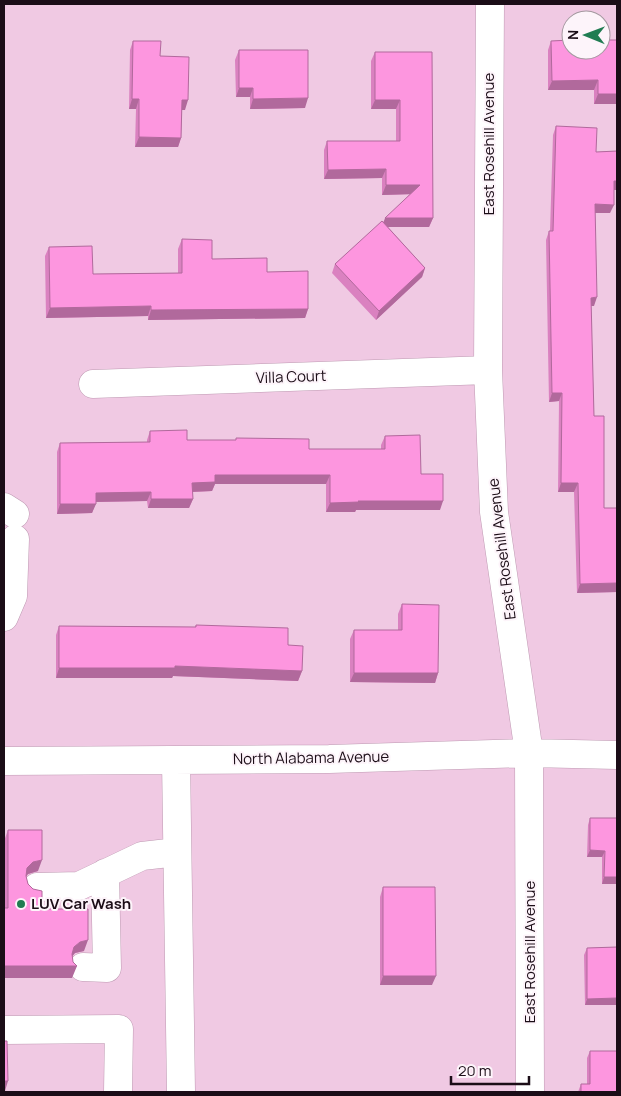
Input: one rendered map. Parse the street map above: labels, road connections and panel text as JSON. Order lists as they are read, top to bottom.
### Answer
{
  "streets": {
    "street": ["East Rosehill Avenue", "Villa Court", "North Alabama Avenue"]
  },
  "crossings": [
    ["East Rosehill Avenue", "Villa Court"],
    ["East Rosehill Avenue", "North Alabama Avenue"]
  ],
  "places": ["LUV Car Wash"],
  "scale_bar": "20 m",
  "north": "left"
}
